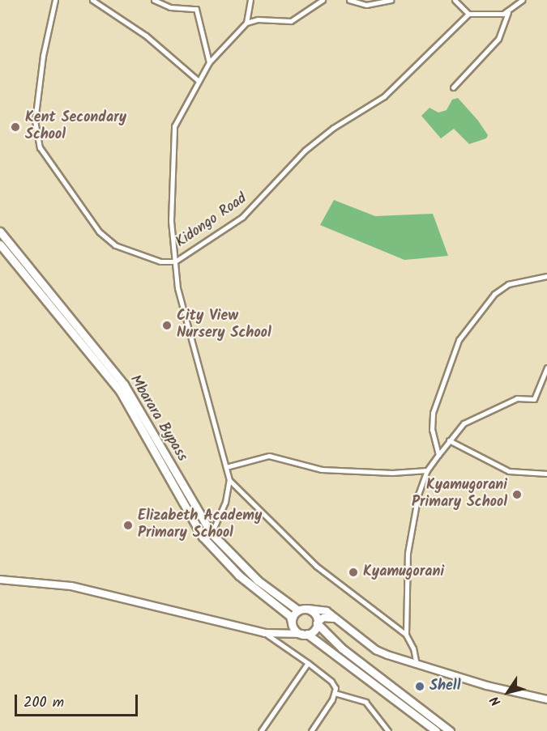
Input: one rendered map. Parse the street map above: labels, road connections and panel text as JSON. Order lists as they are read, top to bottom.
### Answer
{
  "streets": {
    "highway": ["Mbarara Bypass"],
    "street": ["Kidongo Road"]
  },
  "places": [
    "Kent Secondary School",
    "City View Nursery School",
    "Kyamugorani Primary School",
    "Elizabeth Academy Primary School",
    "Kyamugorani",
    "Shell"
  ],
  "scale_bar": "200 m",
  "north": "bottom left"
}
